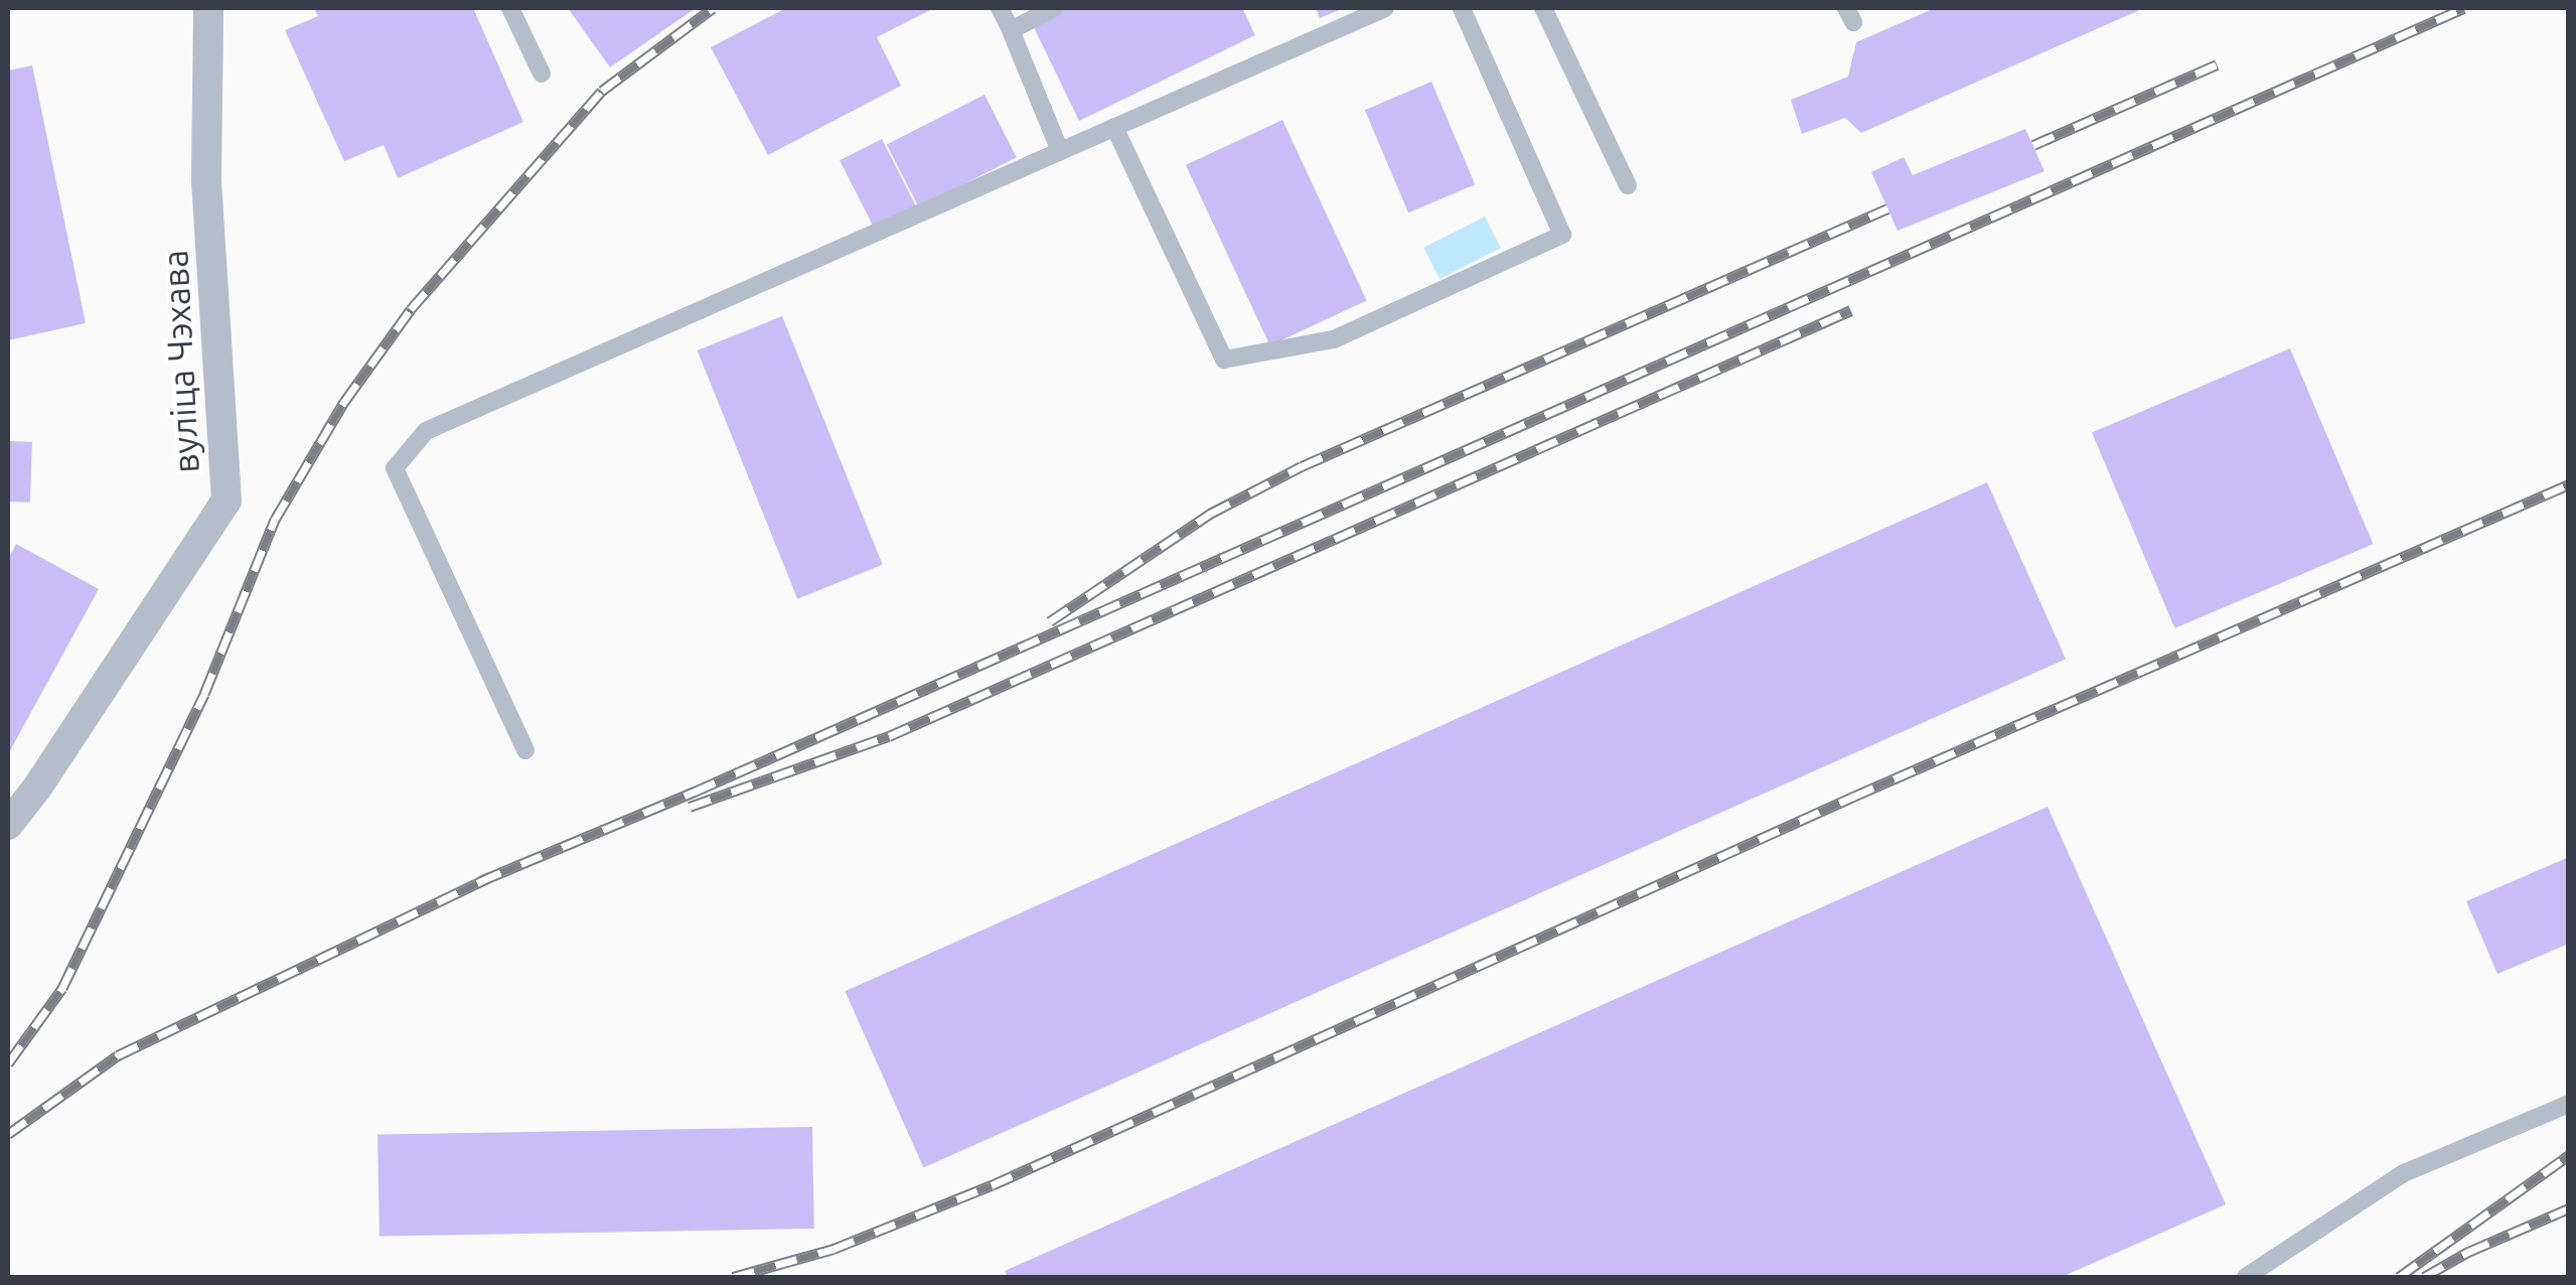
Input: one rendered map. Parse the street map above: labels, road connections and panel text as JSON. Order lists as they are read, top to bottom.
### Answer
{
  "streets": {
    "street": ["вуліца Чэхава"]
  }
}
